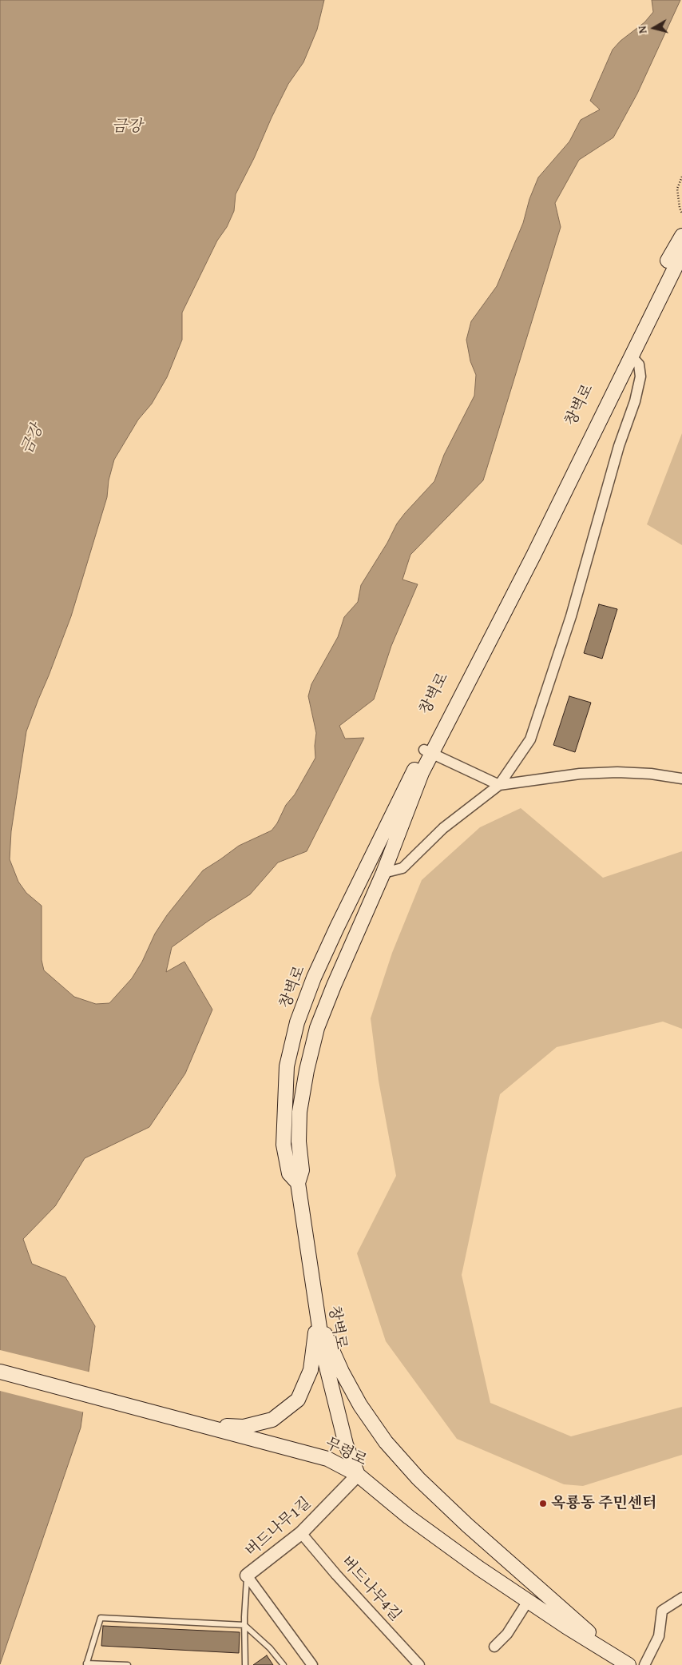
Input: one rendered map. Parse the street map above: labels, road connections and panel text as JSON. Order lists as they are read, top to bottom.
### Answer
{
  "streets": {
    "main road": ["창벽로", "무령로"],
    "street": ["버드나무1길", "버드나무4길"]
  },
  "crossings": [
    ["창벽로", "무령로"],
    ["창벽로", "버드나무1길"],
    ["무령로", "버드나무1길"],
    ["버드나무1길", "버드나무4길"]
  ],
  "water": ["금강"],
  "places": ["옥룡동 주민센터"],
  "north": "left"
}
